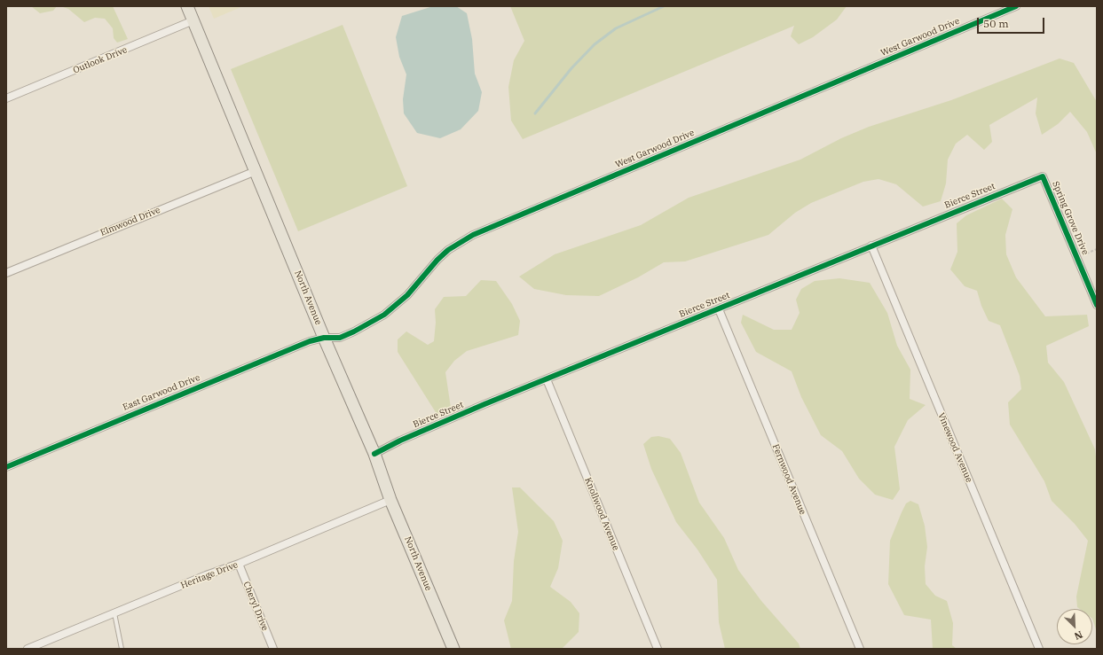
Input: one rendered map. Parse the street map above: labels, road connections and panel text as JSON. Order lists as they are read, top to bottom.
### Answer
{
  "streets": {
    "main road": ["North Avenue"],
    "street": [
      "West Garwood Drive",
      "Outlook Drive",
      "Bierce Street",
      "Spring Grove Drive",
      "Elmwood Drive",
      "East Garwood Drive",
      "Vinewood Avenue",
      "Fernwood Avenue",
      "Knollwood Avenue",
      "Heritage Drive",
      "Cheryl Drive"
    ]
  },
  "crossings": [
    ["West Garwood Drive", "North Avenue"],
    ["West Garwood Drive", "East Garwood Drive"],
    ["Outlook Drive", "North Avenue"],
    ["Bierce Street", "Spring Grove Drive"],
    ["Bierce Street", "North Avenue"],
    ["Bierce Street", "Vinewood Avenue"],
    ["Bierce Street", "Fernwood Avenue"],
    ["Bierce Street", "Knollwood Avenue"],
    ["Elmwood Drive", "North Avenue"],
    ["North Avenue", "East Garwood Drive"],
    ["North Avenue", "Heritage Drive"],
    ["Heritage Drive", "Cheryl Drive"]
  ],
  "scale_bar": "50 m",
  "north": "bottom right"
}
